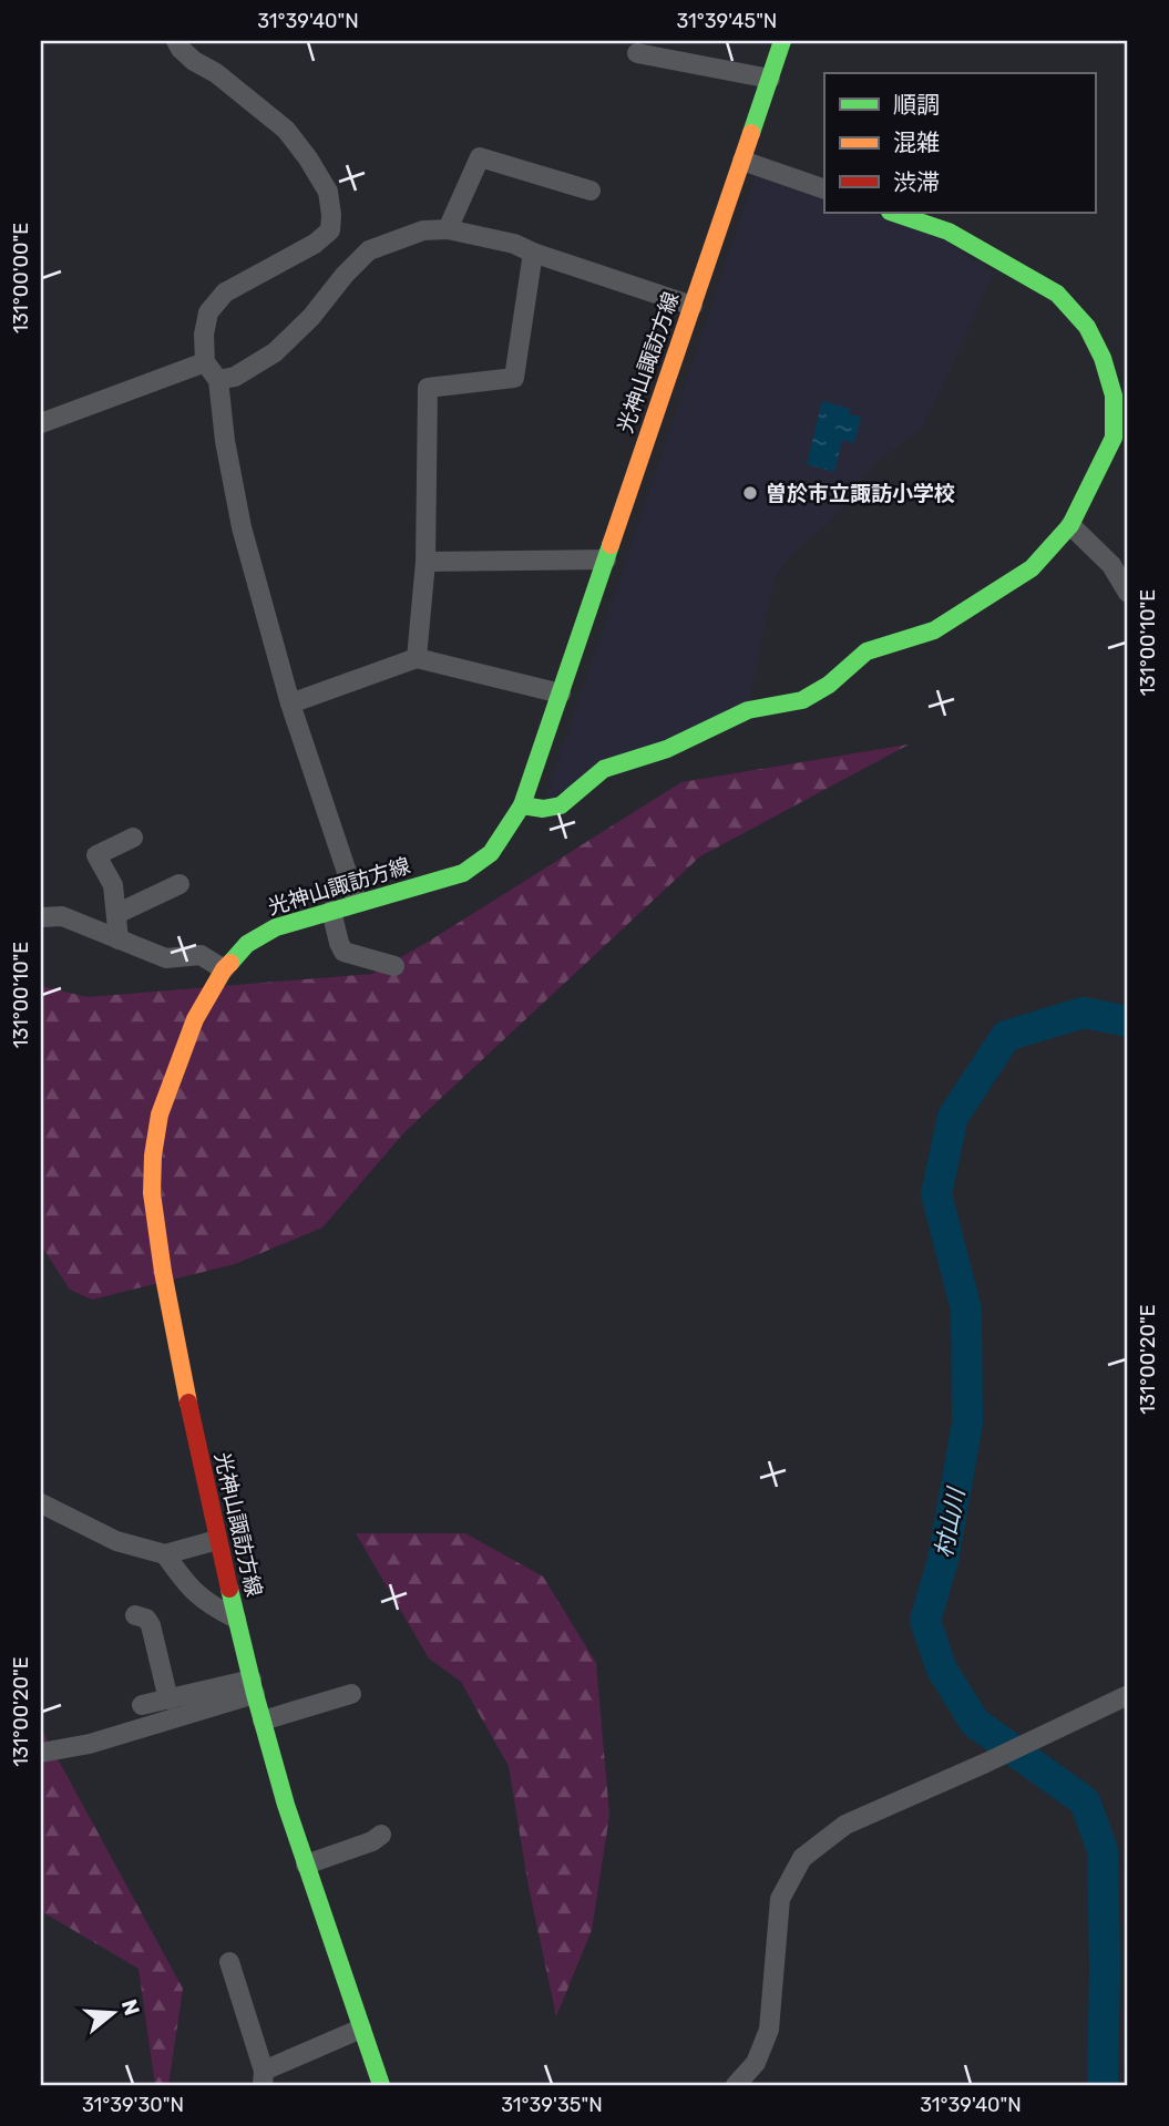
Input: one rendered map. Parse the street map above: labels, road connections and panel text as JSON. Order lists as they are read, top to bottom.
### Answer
{
  "streets": {
    "main road": ["光神山諏訪方線"]
  },
  "water": ["村山川"],
  "places": ["曽於市立諏訪小学校"],
  "legend": ["順調", "混雑", "渋滞"],
  "north": "right",
  "coordinates": [
    "31°39'40\"N",
    "31°39'45\"N",
    "131°00'00\"E",
    "131°00'10\"E",
    "131°00'20\"E",
    "31°39'30\"N",
    "31°39'35\"N"
  ]
}
